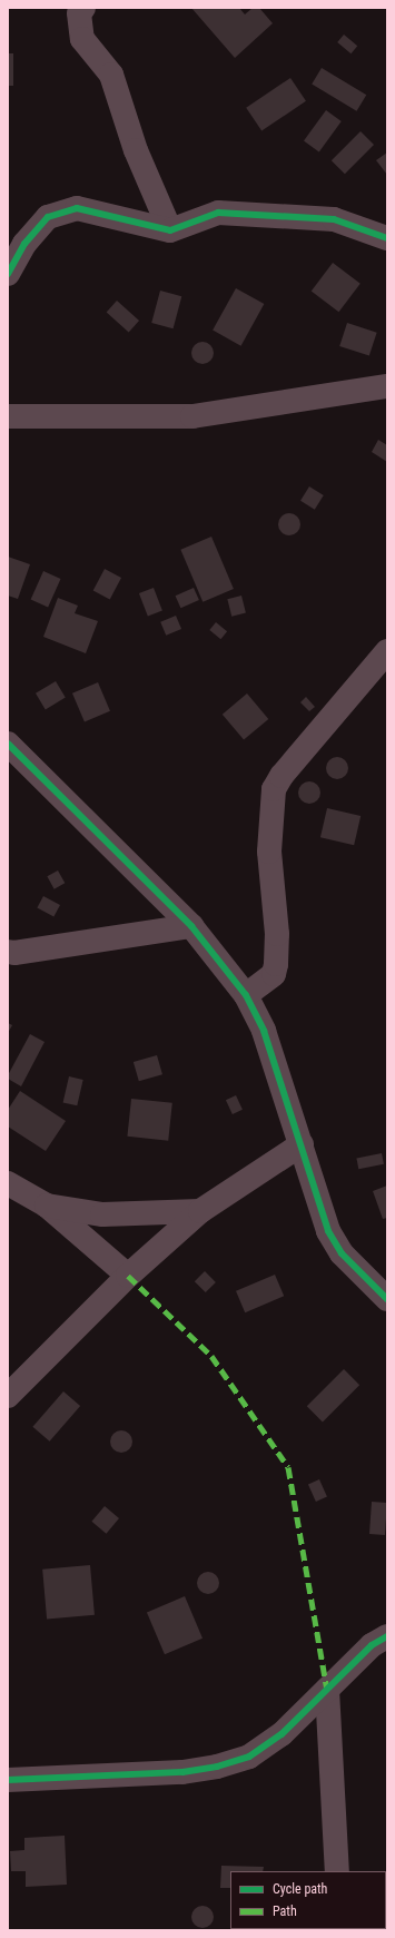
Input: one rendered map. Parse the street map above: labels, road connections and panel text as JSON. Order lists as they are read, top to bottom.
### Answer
{
  "legend": ["Cycle path", "Path"]
}
